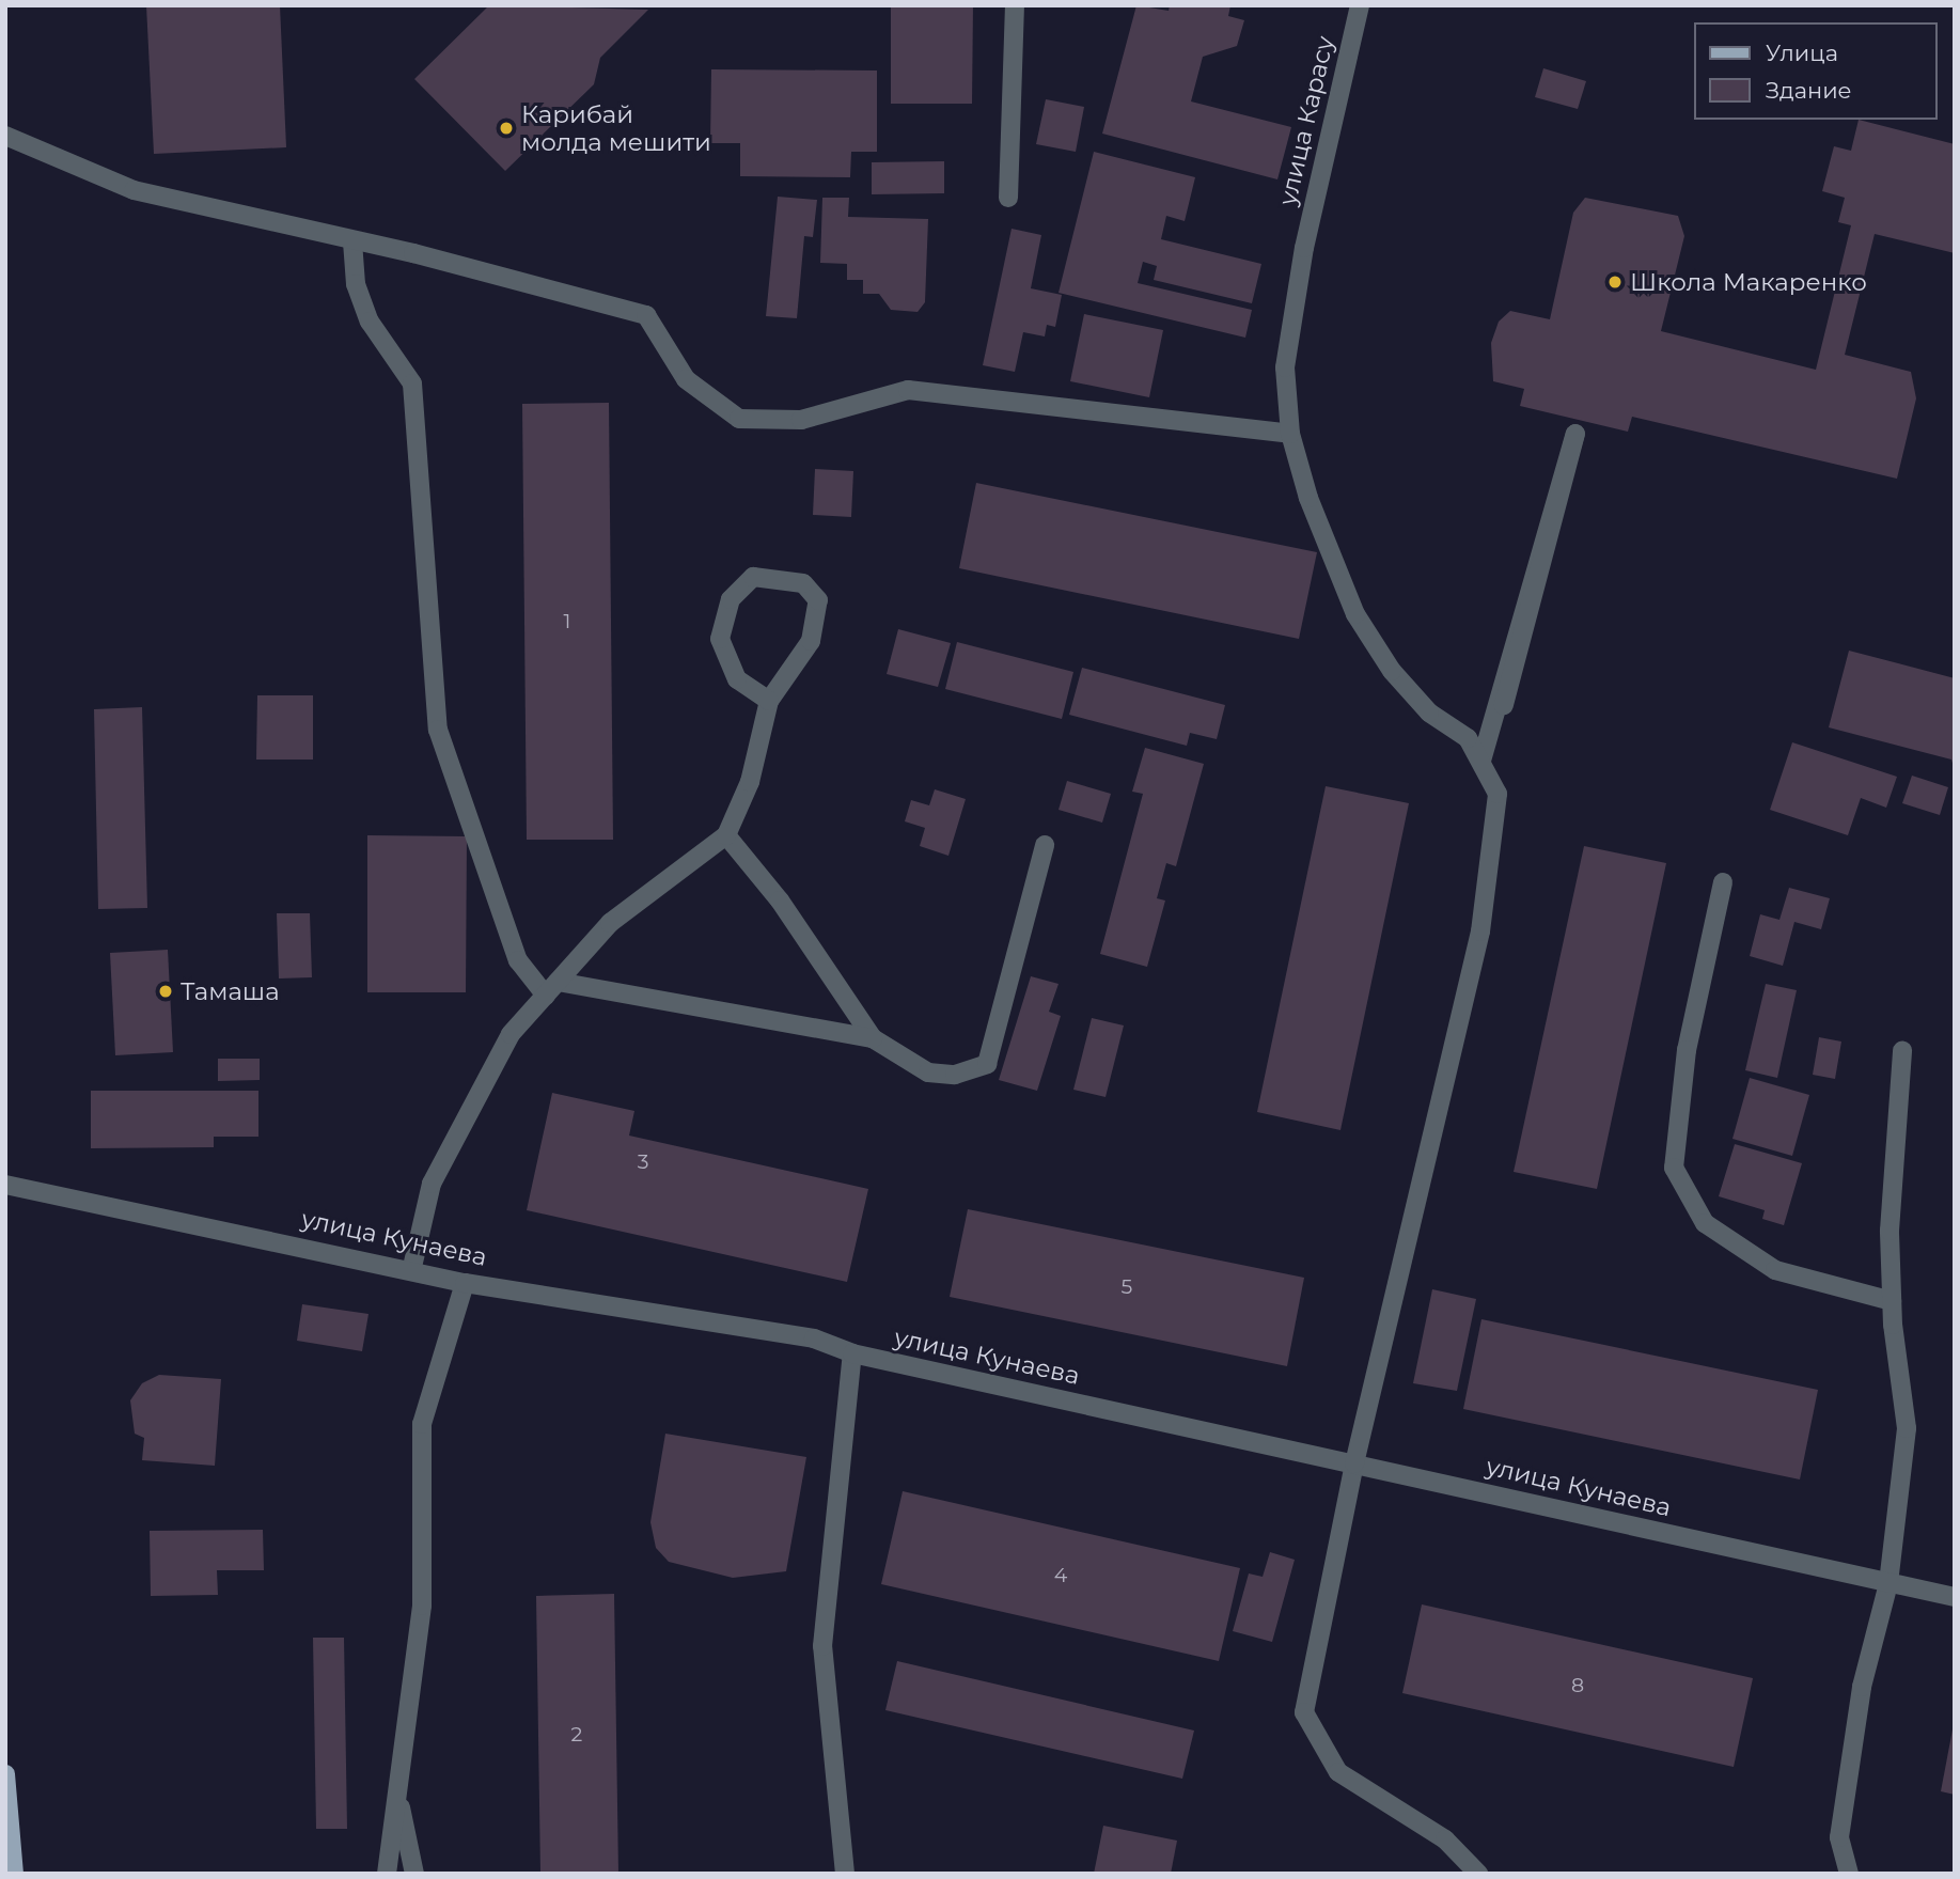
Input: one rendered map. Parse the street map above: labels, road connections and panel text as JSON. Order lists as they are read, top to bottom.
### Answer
{
  "streets": {
    "street": ["улица Карасу", "улица Кунаева"]
  },
  "crossings": [
    ["улица Карасу", "улица Кунаева"]
  ],
  "places": ["Карибай молда мешити", "Школа Макаренко", "Тамаша"],
  "house_numbers": [
    "1",
    "3",
    "5",
    "4",
    "8",
    "2"
  ],
  "legend": ["Улица", "Здание"]
}
